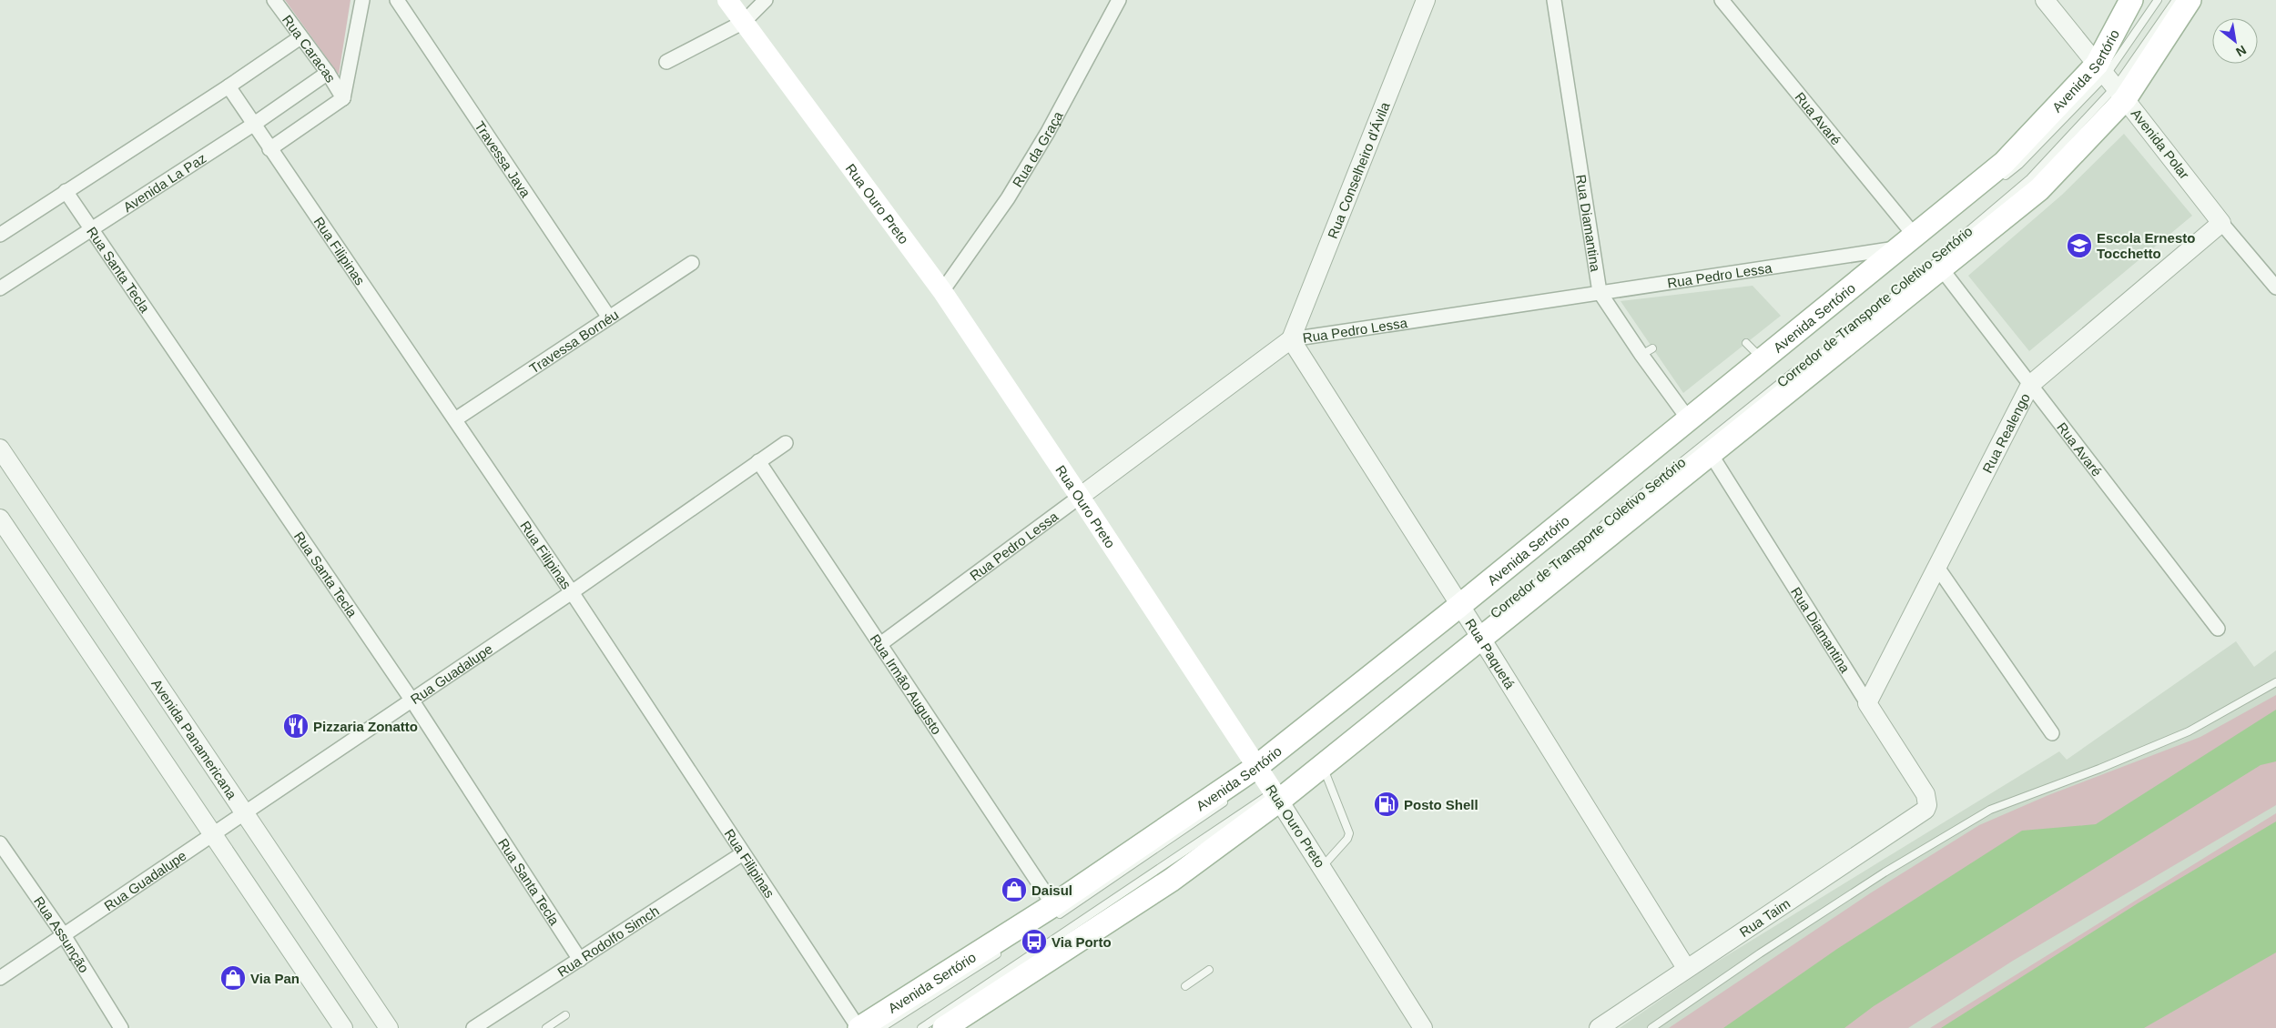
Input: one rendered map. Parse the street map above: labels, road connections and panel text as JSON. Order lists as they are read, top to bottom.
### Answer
{
  "streets": {
    "main road": ["Avenida Sertório", "Rua Ouro Preto"],
    "street": [
      "Rua Caracas",
      "Rua Avaré",
      "Avenida Polar",
      "Rua da Graça",
      "Travessa Java",
      "Rua Conselheiro d'Ávila",
      "Avenida La Paz",
      "Rua Diamantina",
      "Rua Filipinas",
      "Rua Santa Tecla",
      "Rua Pedro Lessa",
      "Travessa Bornéu",
      "Rua Realengo",
      "Rua Paquetá",
      "Rua Guadalupe",
      "Rua Irmão Augusto",
      "Avenida Panamericana",
      "Rua Taim",
      "Rua Assunção",
      "Rua Rodolfo Simch"
    ],
    "lane": ["Corredor de Transporte Coletivo Sertório"]
  },
  "crossings": [
    ["Rua Caracas", "Avenida La Paz"],
    ["Avenida Sertório", "Rua Avaré"],
    ["Avenida Sertório", "Avenida Polar"],
    ["Avenida Sertório", "Rua Ouro Preto"],
    ["Avenida Sertório", "Rua Diamantina"],
    ["Avenida Sertório", "Rua Filipinas"],
    ["Avenida Sertório", "Rua Pedro Lessa"],
    ["Avenida Sertório", "Corredor de Transporte Coletivo Sertório"],
    ["Avenida Sertório", "Rua Paquetá"],
    ["Avenida Sertório", "Rua Irmão Augusto"],
    ["Rua Avaré", "Rua Pedro Lessa"],
    ["Rua Avaré", "Rua Realengo"],
    ["Avenida Polar", "Rua Realengo"],
    ["Rua da Graça", "Rua Ouro Preto"],
    ["Travessa Java", "Travessa Bornéu"],
    ["Rua Conselheiro d'Ávila", "Rua Pedro Lessa"],
    ["Rua Conselheiro d'Ávila", "Rua Paquetá"],
    ["Avenida La Paz", "Rua Filipinas"],
    ["Avenida La Paz", "Rua Santa Tecla"],
    ["Rua Ouro Preto", "Rua Pedro Lessa"],
    ["Rua Diamantina", "Rua Pedro Lessa"],
    ["Rua Diamantina", "Corredor de Transporte Coletivo Sertório"],
    ["Rua Diamantina", "Rua Realengo"],
    ["Rua Diamantina", "Rua Taim"],
    ["Rua Filipinas", "Travessa Bornéu"],
    ["Rua Filipinas", "Rua Guadalupe"],
    ["Rua Filipinas", "Rua Rodolfo Simch"],
    ["Rua Santa Tecla", "Rua Guadalupe"],
    ["Rua Santa Tecla", "Rua Rodolfo Simch"],
    ["Rua Pedro Lessa", "Rua Paquetá"],
    ["Rua Pedro Lessa", "Rua Irmão Augusto"],
    ["Rua Paquetá", "Rua Taim"],
    ["Rua Guadalupe", "Rua Irmão Augusto"],
    ["Rua Guadalupe", "Avenida Panamericana"],
    ["Rua Guadalupe", "Rua Assunção"]
  ],
  "places": {
    "school or university": ["Escola Ernesto Tocchetto"],
    "restaurant": ["Pizzaria Zonatto"],
    "fuel station": ["Posto Shell"],
    "shop": ["Daisul", "Via Pan"],
    "bus stop": ["Via Porto"]
  },
  "north": "bottom right"
}
